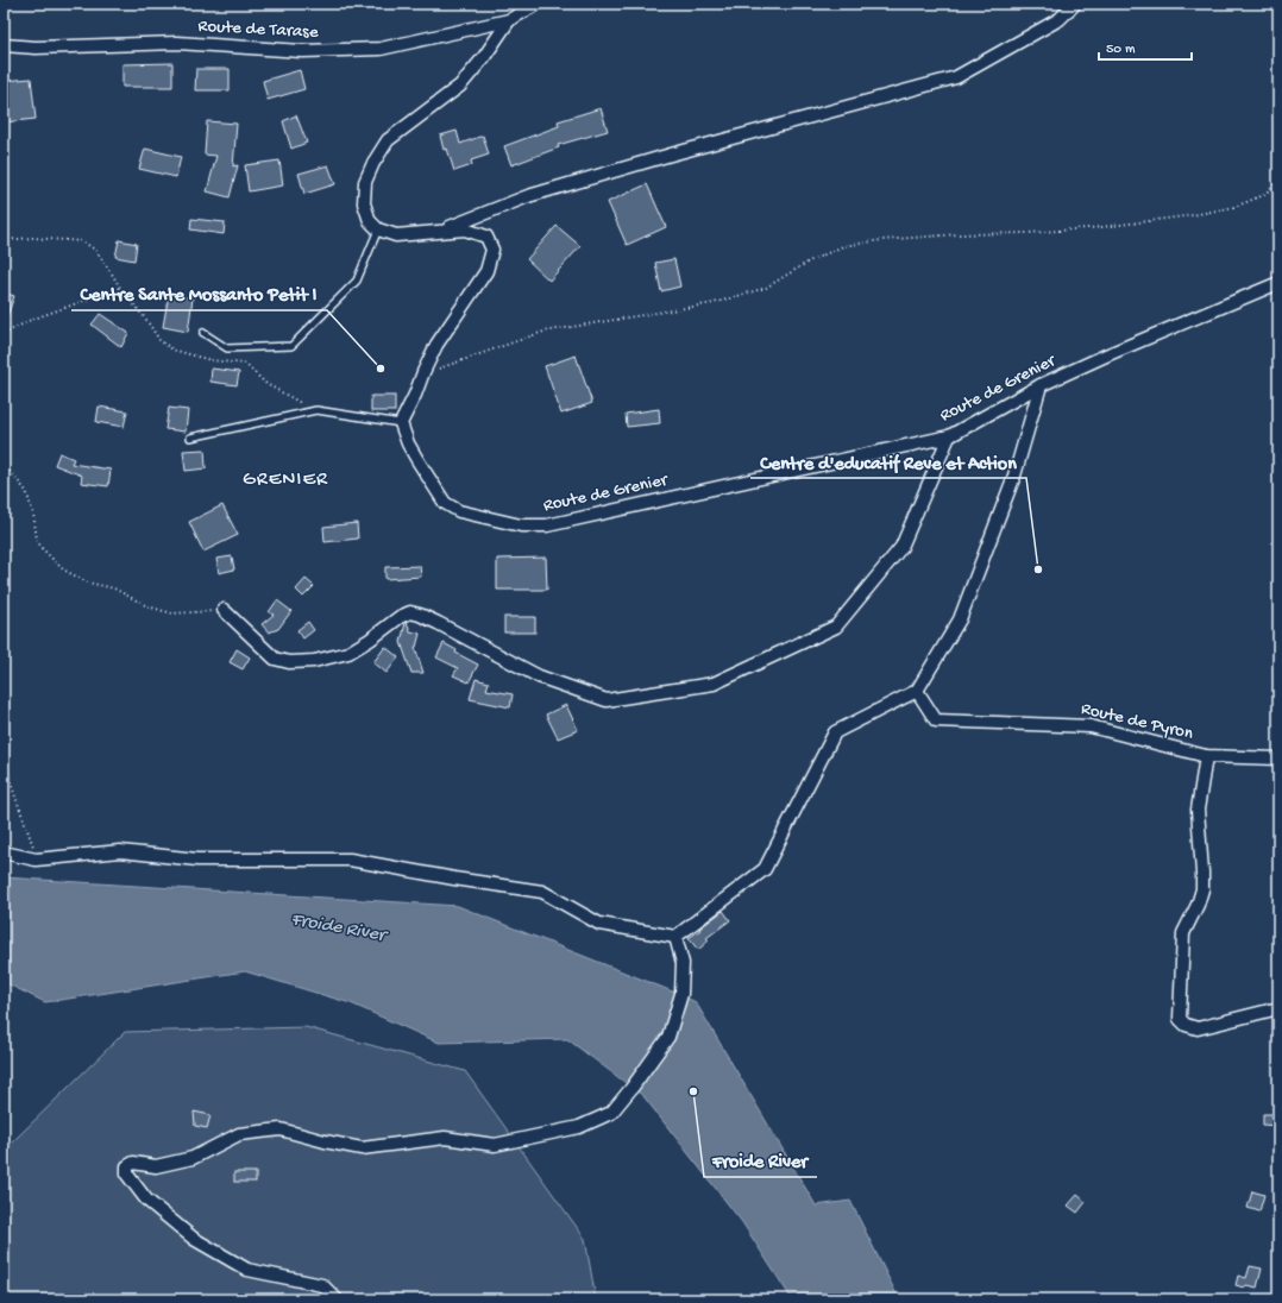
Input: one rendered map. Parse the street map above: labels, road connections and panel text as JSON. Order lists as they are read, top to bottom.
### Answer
{
  "streets": {
    "street": ["Route de Tarase", "Route de Grenier", "Route de Pyron"]
  },
  "districts": ["GRENIER"],
  "water": ["Froide River"],
  "places": ["Centre Sante Mossanto Petit I", "Centre d'educatif Reve et Action", "Froide River"],
  "scale_bar": "50 m"
}
